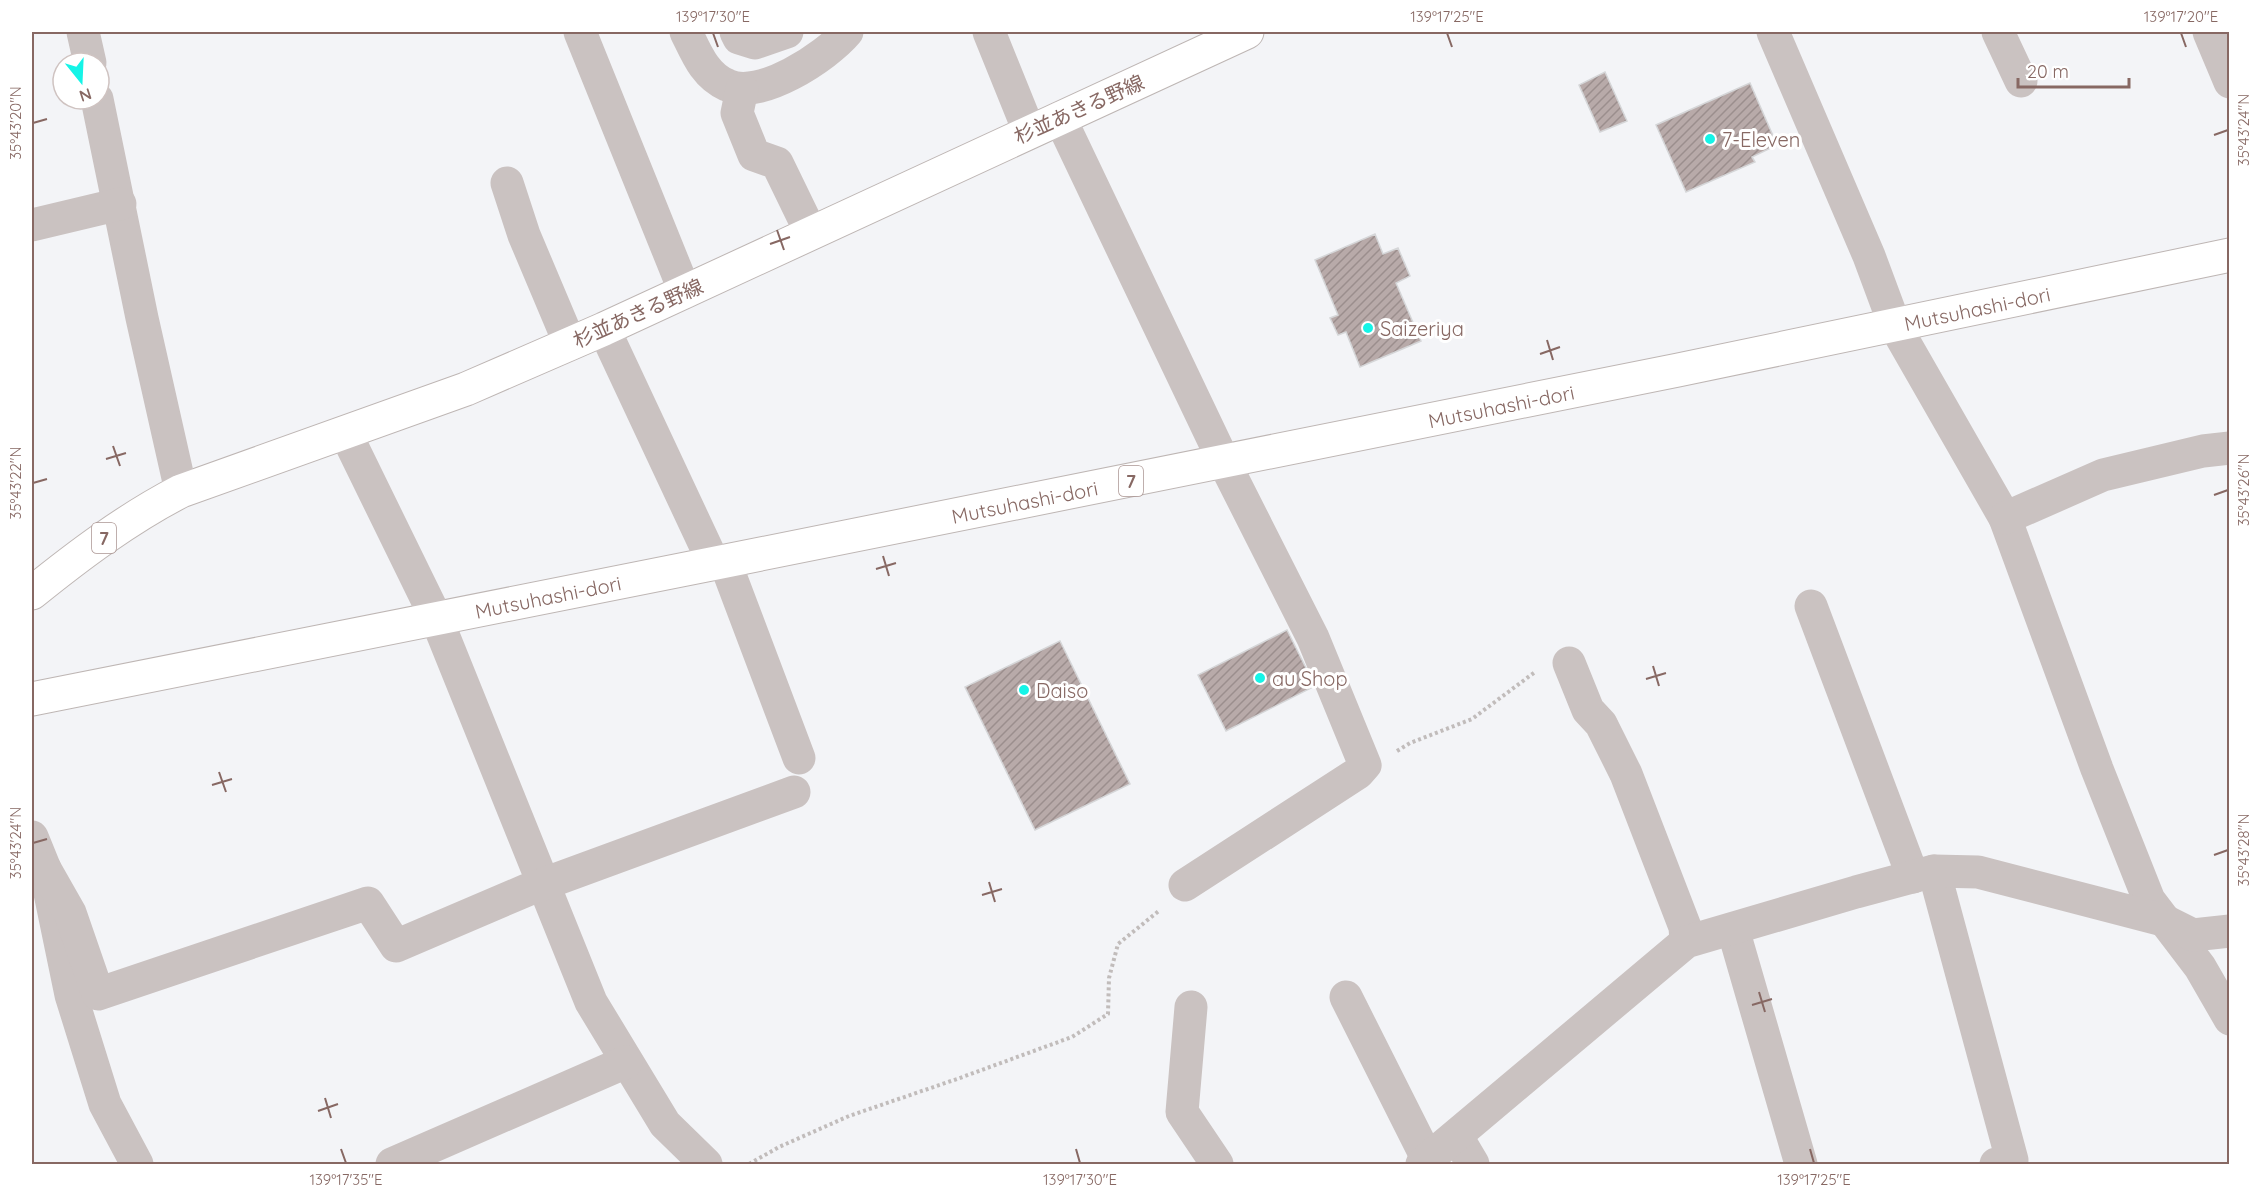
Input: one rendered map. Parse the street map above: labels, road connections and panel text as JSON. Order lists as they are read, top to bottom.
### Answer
{
  "streets": {
    "main road": ["杉並あきる野線", "Mutsuhashi-dori", "7"]
  },
  "places": [
    "7-Eleven",
    "Saizeriya",
    "au Shop",
    "Daiso"
  ],
  "scale_bar": "20 m",
  "north": "bottom",
  "coordinates": [
    "139°17'30\"E",
    "139°17'25\"E",
    "139°17'20\"E",
    "35°43'20\"N",
    "35°43'24\"N",
    "35°43'22\"N",
    "35°43'26\"N",
    "35°43'28\"N",
    "139°17'35\"E"
  ]
}
